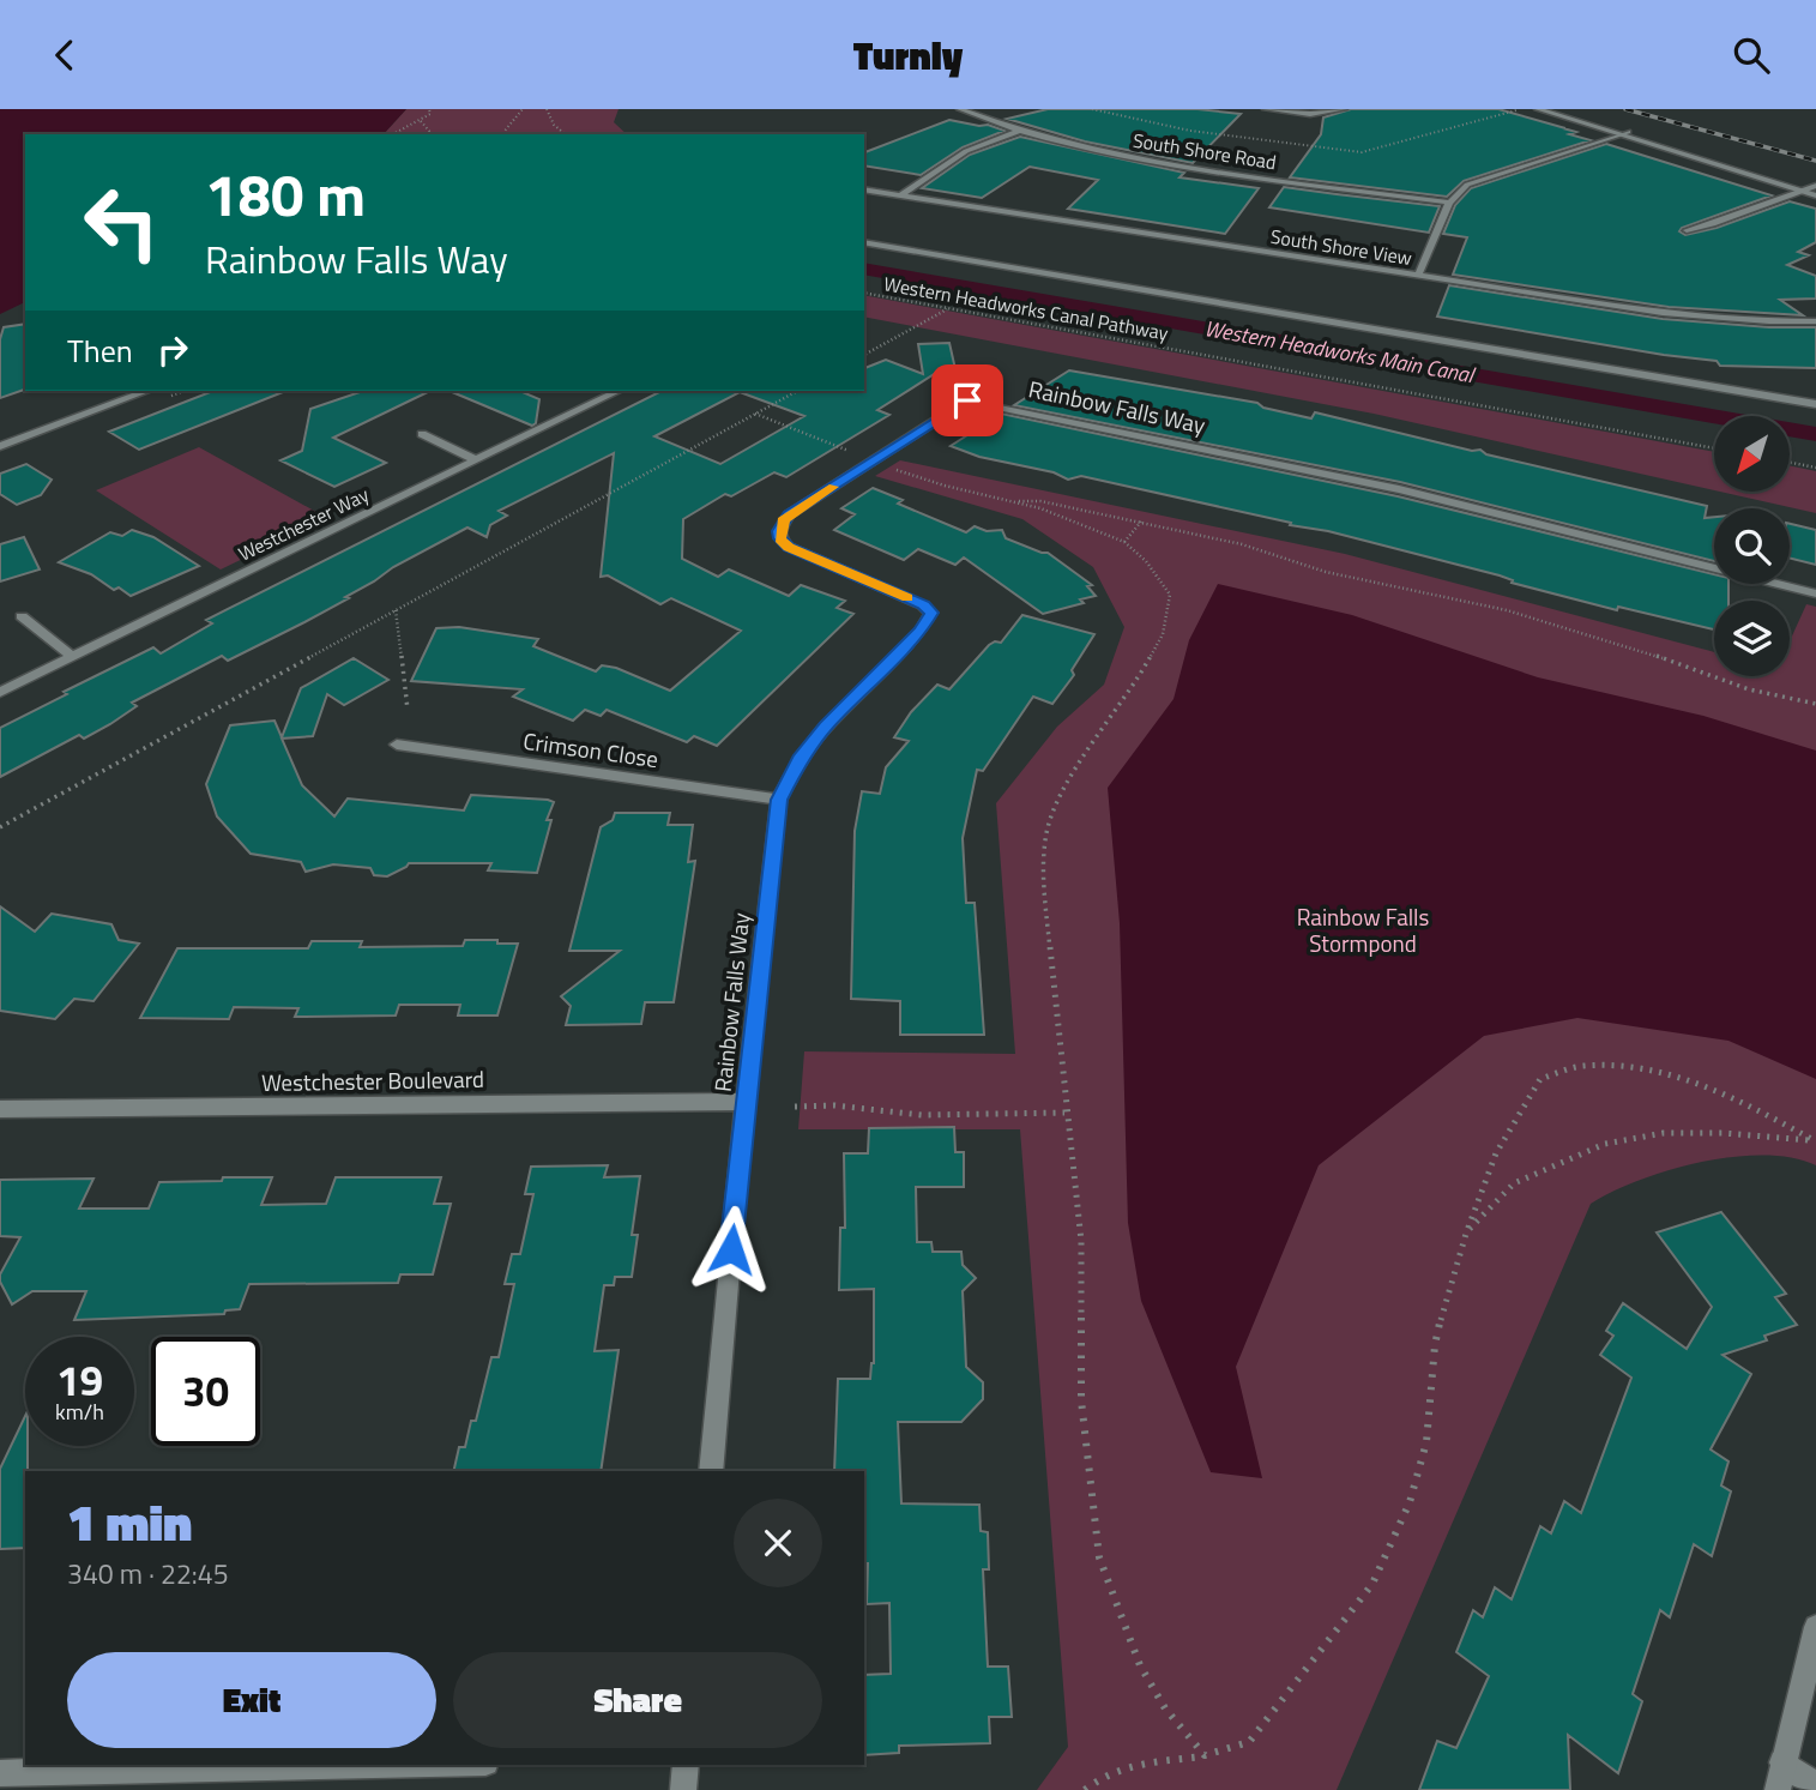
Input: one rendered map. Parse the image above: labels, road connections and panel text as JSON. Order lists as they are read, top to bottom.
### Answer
{
  "streets": {
    "street": [
      "South Shore Road",
      "South Shore View",
      "Rainbow Falls Way",
      "Westchester Way",
      "Crimson Close",
      "Westchester Boulevard"
    ],
    "path": ["Western Headworks Canal Pathway"]
  },
  "crossings": [
    ["Rainbow Falls Way", "Crimson Close"],
    ["Rainbow Falls Way", "Westchester Boulevard"]
  ],
  "water": ["Western Headworks Main Canal"],
  "parks": ["Rainbow Falls Stormpond"],
  "north": "bottom left",
  "page": {
    "header": "Turnly",
    "turn": ["180 m", "Rainbow Falls Way"],
    "then": "Then",
    "speed": "19 km/h",
    "limit": "30",
    "heading": ["1 min", "340 m · 22:45"],
    "buttons": ["Exit", "Share"]
  }
}
